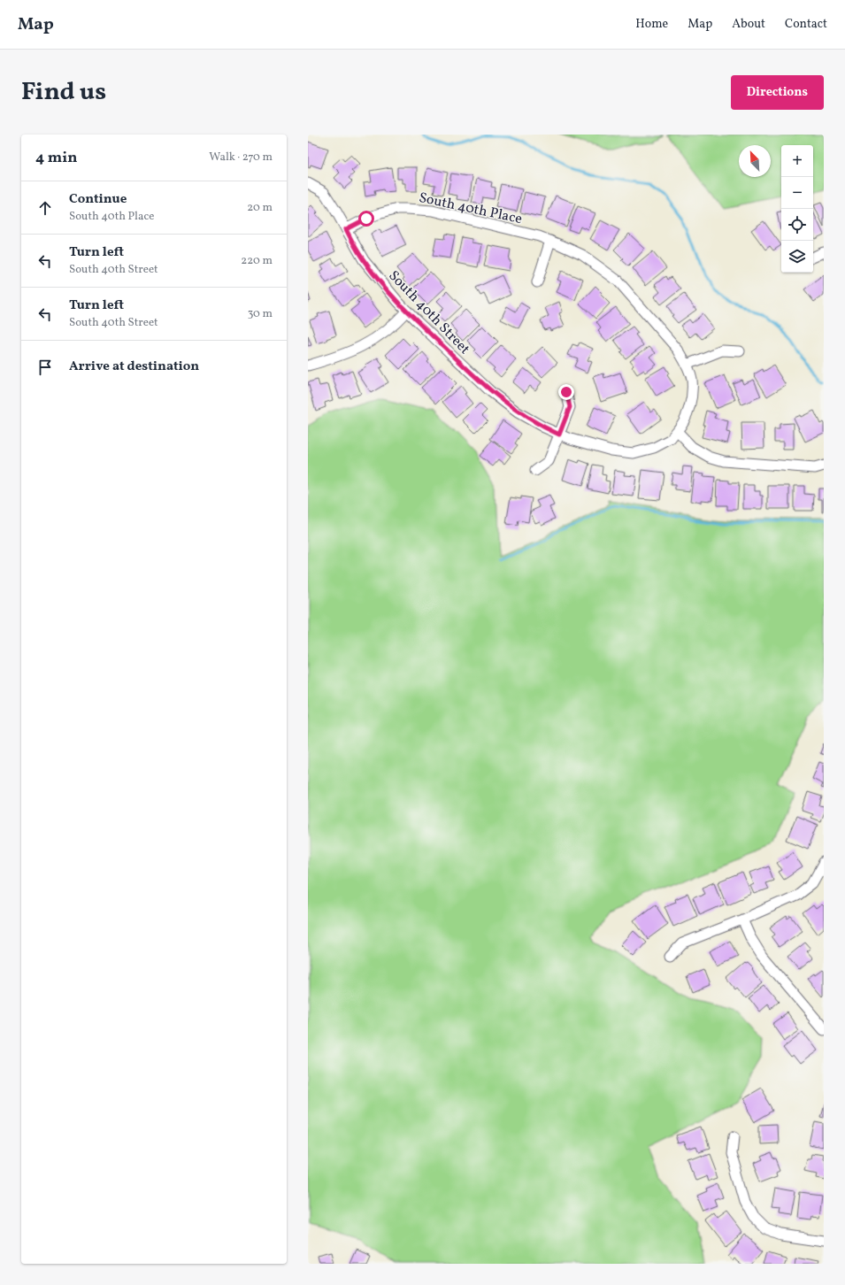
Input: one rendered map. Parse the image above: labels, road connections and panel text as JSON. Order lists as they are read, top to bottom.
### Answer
{
  "streets": {
    "street": ["South 40th Place", "South 40th Street"]
  },
  "crossings": [
    ["South 40th Place", "South 40th Street"]
  ],
  "north": "top left",
  "page": {
    "header": "Map",
    "nav": [
      "Home",
      "Map",
      "About",
      "Contact"
    ],
    "title": "Find us",
    "buttons": "Directions",
    "heading": ["4 min", "Walk · 270 m"],
    "map_buttons": ["+", "−"],
    "list": [
      ["Continue", "South 40th Place", "20 m"],
      ["Turn left", "South 40th Street", "220 m"],
      ["Turn left", "South 40th Street", "30 m"],
      "Arrive at destination"
    ]
  }
}
